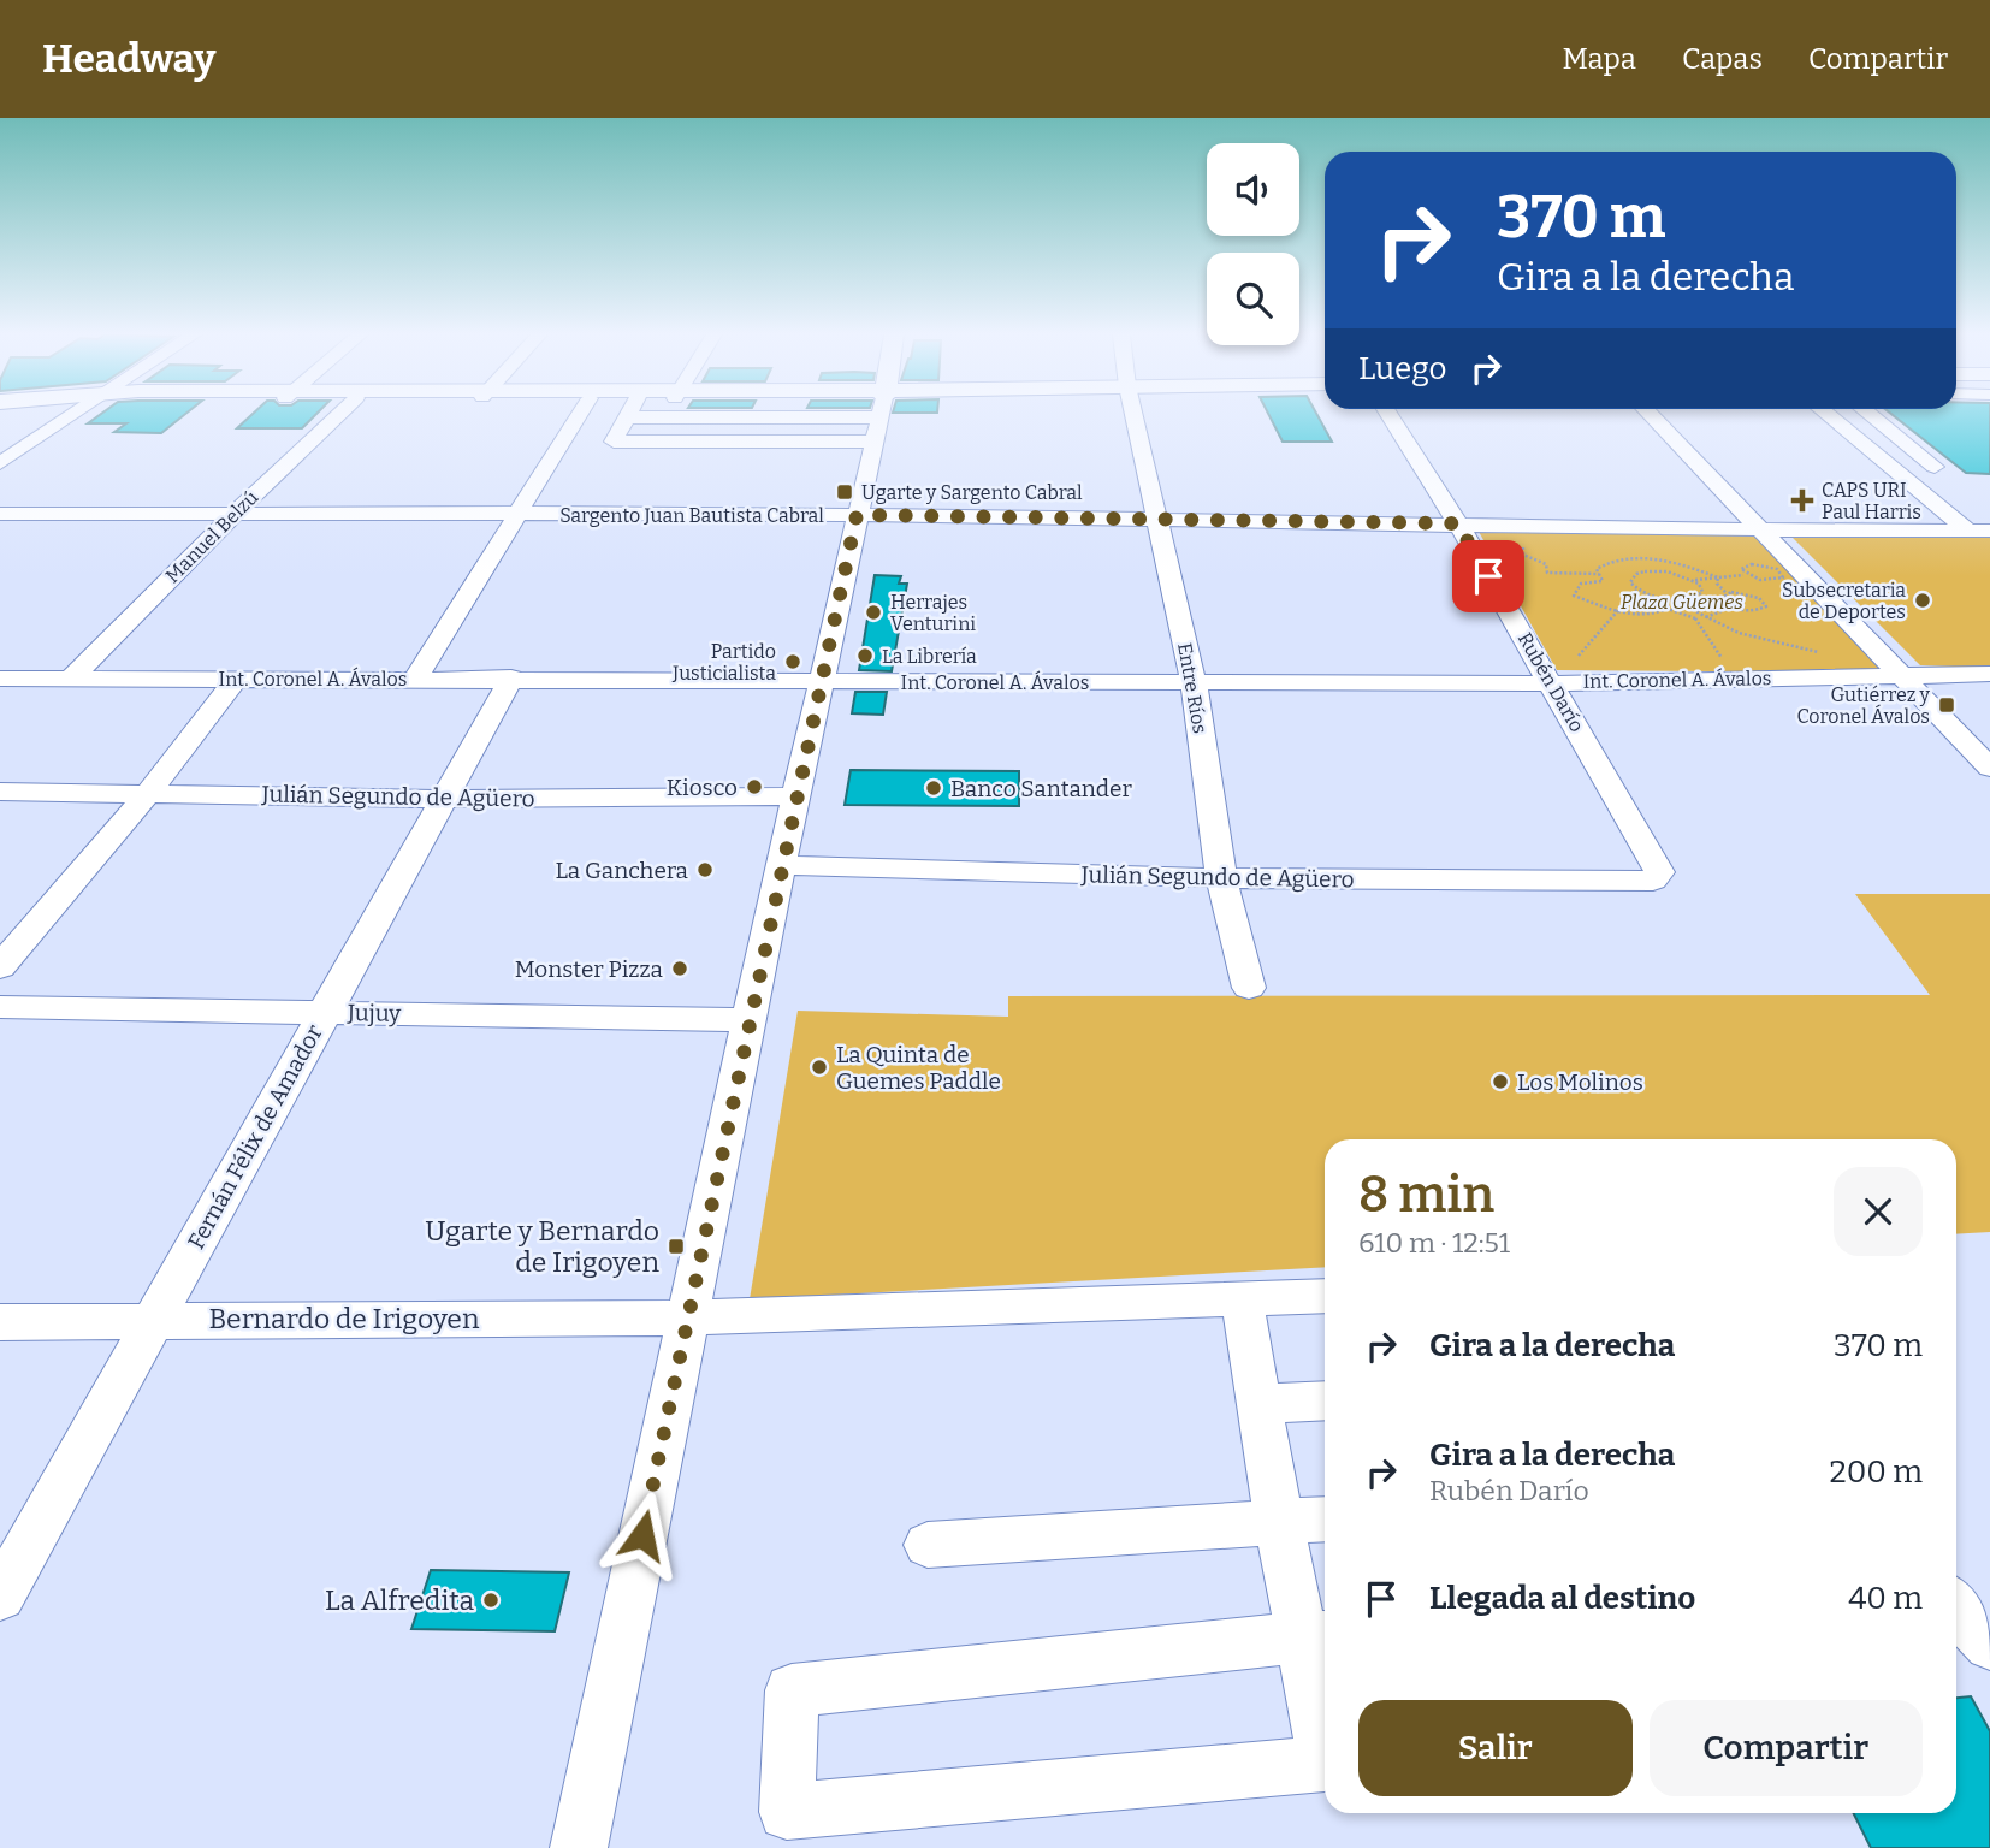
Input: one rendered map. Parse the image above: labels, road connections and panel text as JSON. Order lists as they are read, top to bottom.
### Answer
{
  "streets": {
    "street": [
      "Sargento Juan Bautista Cabral",
      "Manuel Belzú",
      "Int. Coronel A. Ávalos",
      "Rubén Darío",
      "Entre Ríos",
      "Julián Segundo de Agüero",
      "Jujuy",
      "Fernán Félix de Amador",
      "Bernardo de Irigoyen"
    ]
  },
  "crossings": [
    ["Sargento Juan Bautista Cabral", "Manuel Belzú"],
    ["Sargento Juan Bautista Cabral", "Rubén Darío"],
    ["Sargento Juan Bautista Cabral", "Entre Ríos"],
    ["Manuel Belzú", "Int. Coronel A. Ávalos"],
    ["Int. Coronel A. Ávalos", "Rubén Darío"],
    ["Int. Coronel A. Ávalos", "Entre Ríos"],
    ["Int. Coronel A. Ávalos", "Fernán Félix de Amador"],
    ["Rubén Darío", "Julián Segundo de Agüero"],
    ["Entre Ríos", "Julián Segundo de Agüero"],
    ["Julián Segundo de Agüero", "Fernán Félix de Amador"],
    ["Jujuy", "Fernán Félix de Amador"],
    ["Fernán Félix de Amador", "Bernardo de Irigoyen"]
  ],
  "parks": ["Plaza Güemes"],
  "places": {
    "transit": ["Ugarte y Sargento Cabral", "Gutiérrez y Coronel Ávalos", "Ugarte y Bernardo de Irigoyen"],
    "health": ["CAPS URI Paul Harris"],
    "other": [
      "Subsecretaria de Deportes",
      "Herrajes Venturini",
      "La Librería",
      "Partido Justicialista",
      "Kiosco",
      "Banco Santander",
      "La Ganchera",
      "Monster Pizza",
      "La Quinta de Guemes Paddle",
      "Los Molinos",
      "La Alfredita"
    ]
  },
  "page": {
    "header": "Headway",
    "nav": ["Mapa", "Capas", "Compartir"],
    "turn": ["370 m", "Gira a la derecha"],
    "then": "Luego",
    "heading": ["8 min", "610 m · 12:51"],
    "list": [
      {
        "name": "Gira a la derecha",
        "value": "370 m"
      },
      {
        "name": "Gira a la derecha",
        "note": "Rubén Darío",
        "value": "200 m"
      },
      {
        "name": "Llegada al destino",
        "value": "40 m"
      }
    ],
    "buttons": ["Salir", "Compartir"]
  }
}
